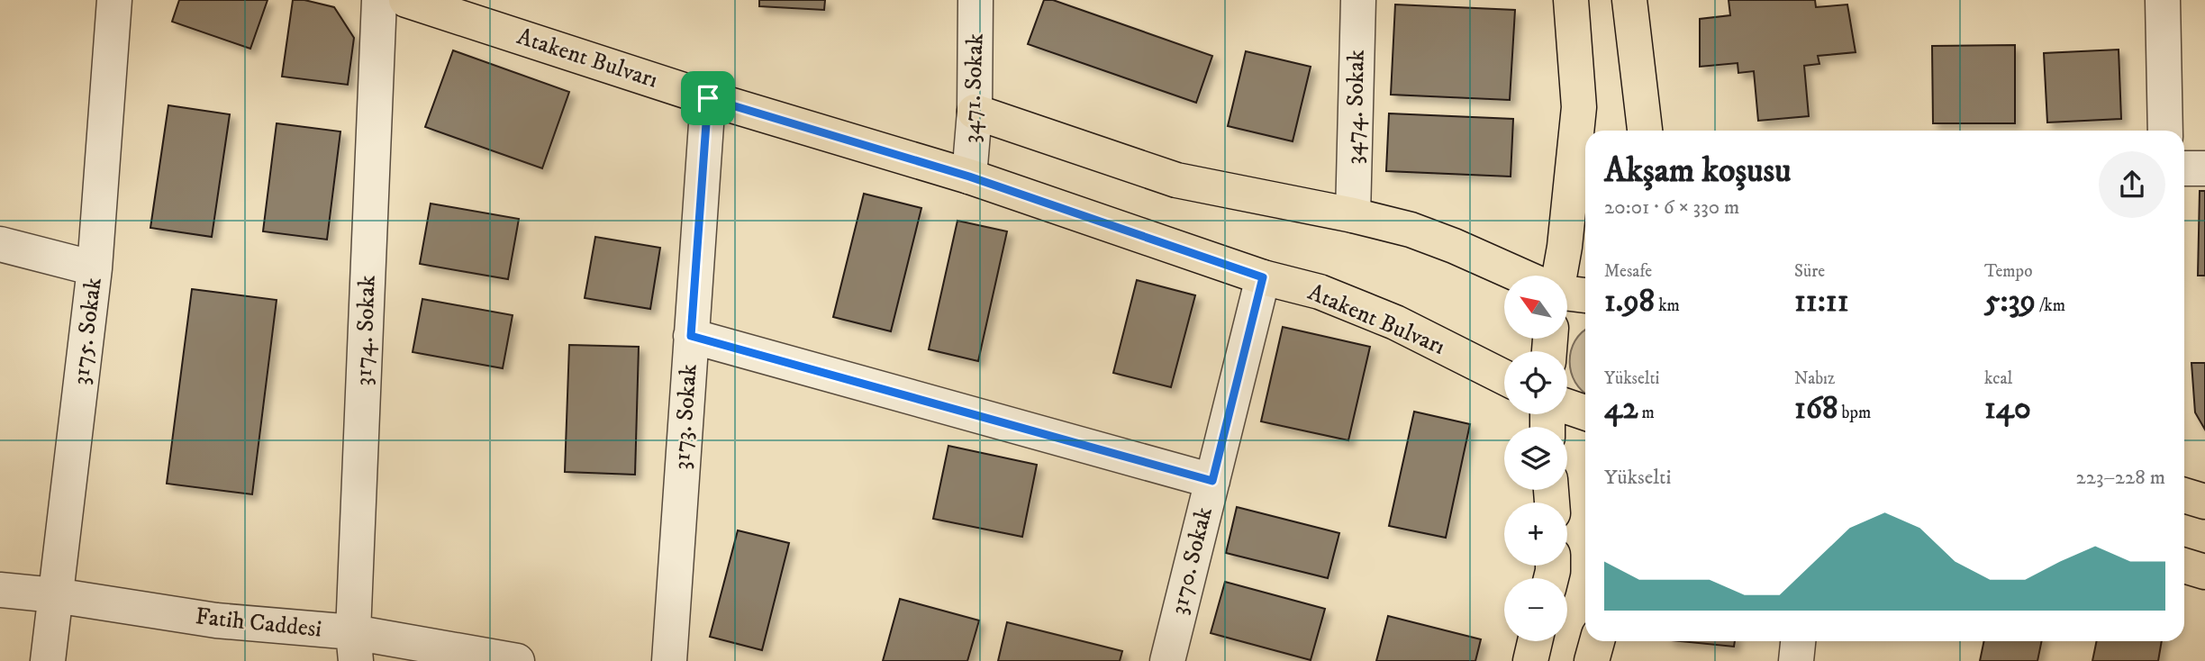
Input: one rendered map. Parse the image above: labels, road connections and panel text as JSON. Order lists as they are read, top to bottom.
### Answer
{
  "streets": {
    "main road": ["Atakent Bulvarı"],
    "street": [
      "3471. Sokak",
      "3474. Sokak",
      "3174. Sokak",
      "3175. Sokak",
      "3173. Sokak",
      "3170. Sokak",
      "Fatih Caddesi"
    ]
  },
  "crossings": [
    ["Atakent Bulvarı", "3471. Sokak"],
    ["Atakent Bulvarı", "3173. Sokak"],
    ["Atakent Bulvarı", "3170. Sokak"],
    ["3174. Sokak", "Fatih Caddesi"],
    ["3175. Sokak", "Fatih Caddesi"]
  ],
  "north": "top left",
  "page": {
    "heading": ["Akşam koşusu", "20:01 · 6 × 330 m"],
    "stats": [
      ["Mesafe", "1.98 km"],
      ["Süre", "11:11"],
      ["Tempo", "5:39 /km"],
      ["Yükselti", "42 m"],
      ["Nabız", "168 bpm"],
      ["kcal", "140"]
    ],
    "map_buttons": ["+", "−"],
    "chart": ["Yükselti", "223–228 m"]
  }
}
